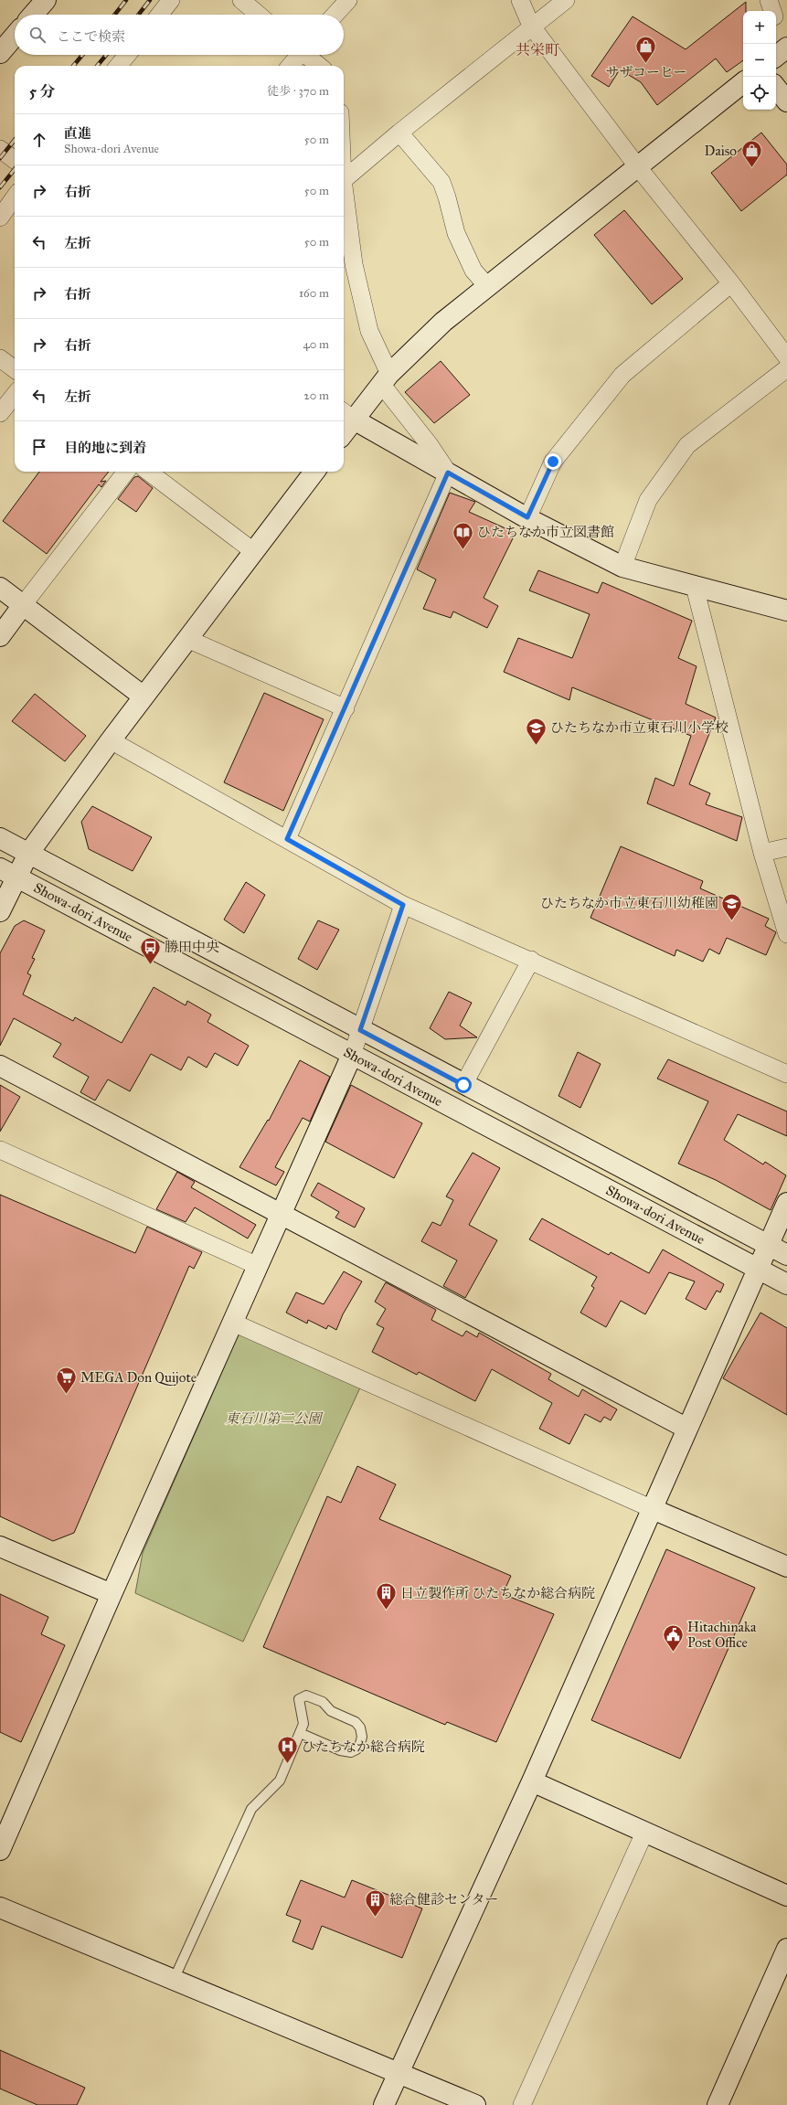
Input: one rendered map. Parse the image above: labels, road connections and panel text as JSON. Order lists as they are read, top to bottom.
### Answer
{
  "streets": {
    "street": ["Showa-dori Avenue"]
  },
  "districts": ["共栄町"],
  "parks": ["東石川第二公園"],
  "places": {
    "shop": ["サザコーヒー", "Daiso"],
    "library": ["ひたちなか市立図書館"],
    "school or university": ["ひたちなか市立東石川小学校", "ひたちなか市立東石川幼稚園"],
    "bus stop": ["勝田中央"],
    "supermarket": ["MEGA Don Quijote"],
    "building": ["日立製作所 ひたちなか総合病院", "総合健診センター"],
    "public building": ["Hitachinaka Post Office"],
    "hospital": ["ひたちなか総合病院"]
  },
  "page": {
    "map_buttons": ["+", "−"],
    "search": "ここで検索",
    "heading": ["5 分", "徒歩 · 370 m"],
    "list": [
      ["直進", "Showa-dori Avenue", "50 m"],
      ["右折", "50 m"],
      ["左折", "50 m"],
      ["右折", "160 m"],
      ["右折", "40 m"],
      ["左折", "20 m"],
      "目的地に到着"
    ]
  }
}
